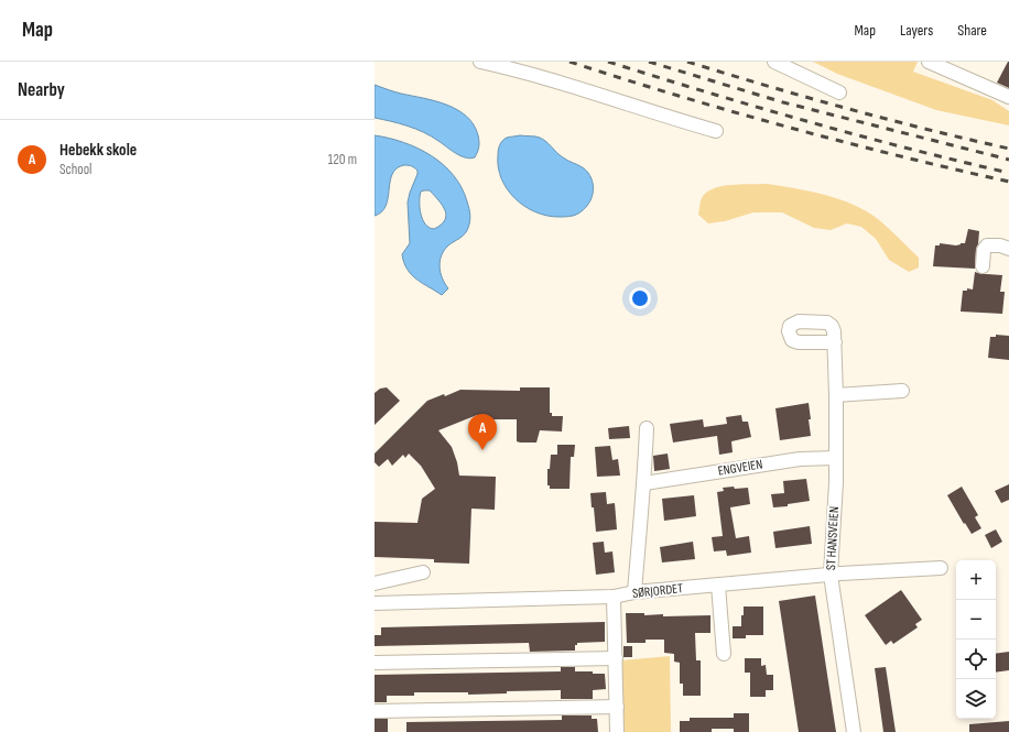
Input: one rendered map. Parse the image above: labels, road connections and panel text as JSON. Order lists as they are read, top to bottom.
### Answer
{
  "streets": {
    "street": ["ENGVEIEN", "ST HANSVEIEN", "SØRJORDET"]
  },
  "crossings": [
    ["ENGVEIEN", "ST HANSVEIEN"],
    ["ST HANSVEIEN", "SØRJORDET"]
  ],
  "page": {
    "header": "Map",
    "nav": ["Map", "Layers", "Share"],
    "heading": "Nearby",
    "list": [
      {
        "mark": "A",
        "name": "Hebekk skole",
        "note": "School",
        "value": "120 m"
      }
    ],
    "pins": "A",
    "map_buttons": ["+", "−"]
  }
}
